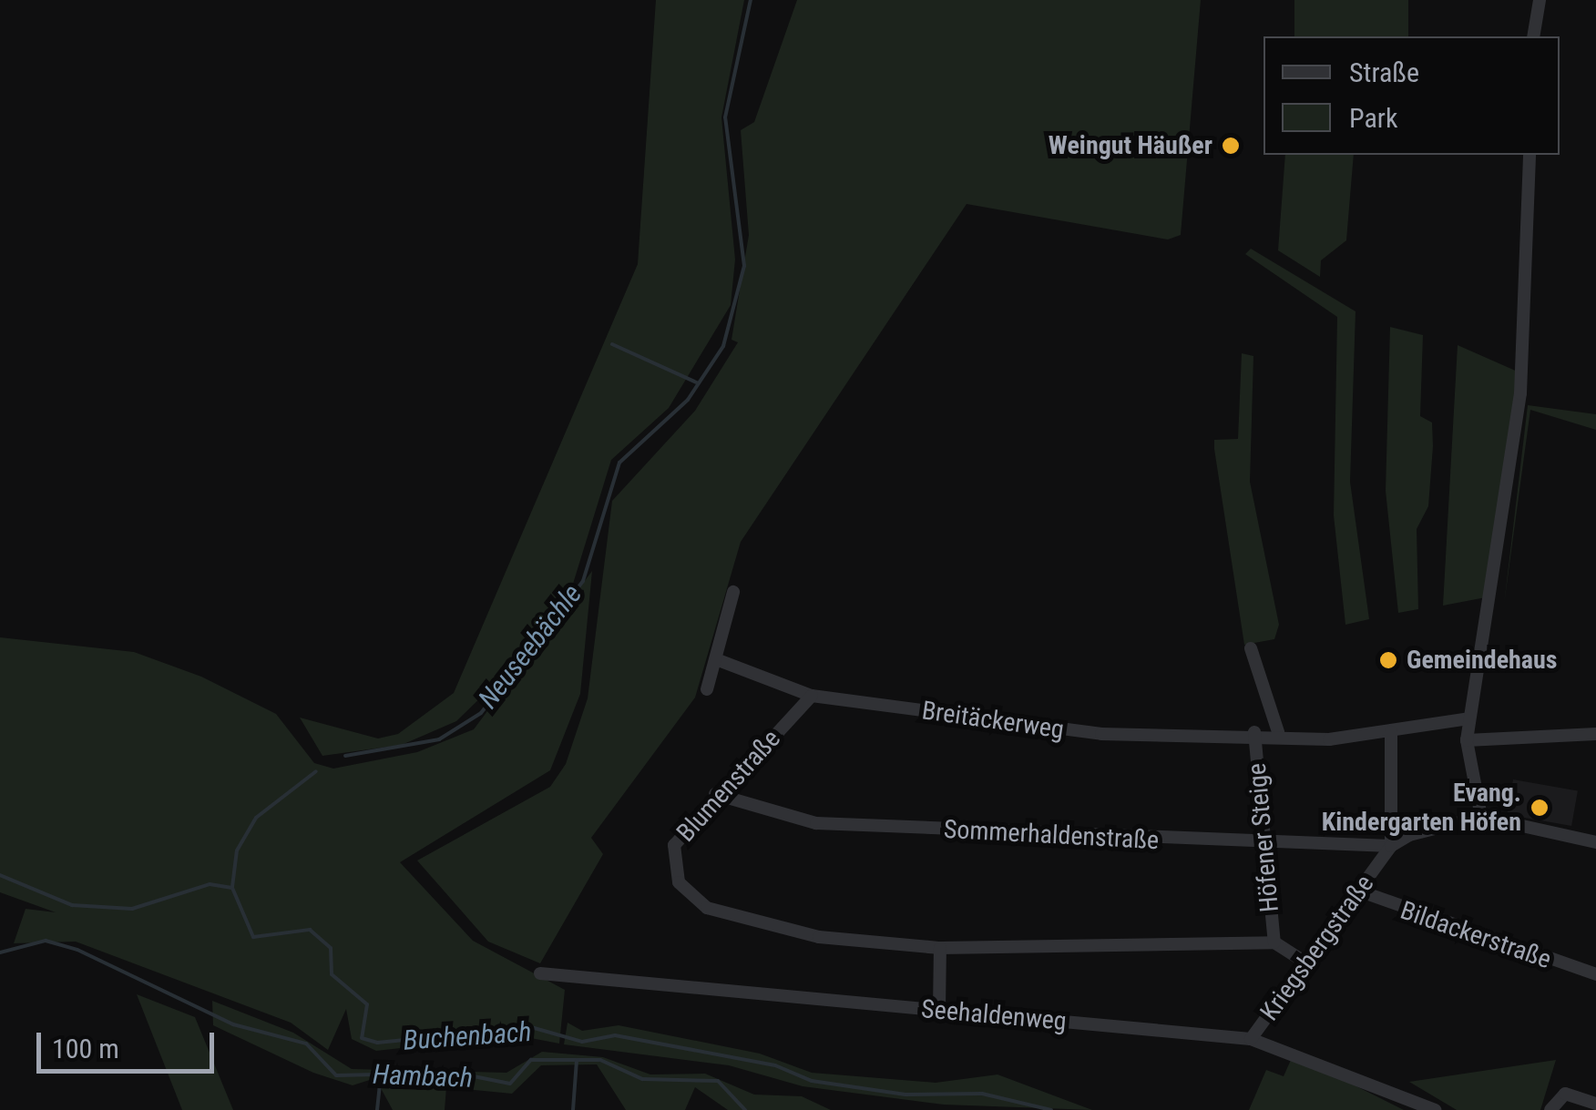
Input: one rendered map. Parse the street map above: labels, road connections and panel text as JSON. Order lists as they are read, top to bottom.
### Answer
{
  "streets": {
    "street": [
      "Breitäckerweg",
      "Blumenstraße",
      "Sommerhaldenstraße",
      "Höfener Steige",
      "Bildackerstraße",
      "Kriegsbergstraße",
      "Seehaldenweg"
    ]
  },
  "crossings": [
    ["Breitäckerweg", "Blumenstraße"],
    ["Breitäckerweg", "Höfener Steige"],
    ["Blumenstraße", "Sommerhaldenstraße"],
    ["Blumenstraße", "Höfener Steige"],
    ["Sommerhaldenstraße", "Höfener Steige"],
    ["Sommerhaldenstraße", "Kriegsbergstraße"],
    ["Bildackerstraße", "Kriegsbergstraße"],
    ["Kriegsbergstraße", "Seehaldenweg"]
  ],
  "water": ["Neuseebächle", "Buchenbach", "Hambach"],
  "places": ["Weingut Häußer", "Gemeindehaus", "Evang. Kindergarten Höfen"],
  "legend": ["Straße", "Park"],
  "scale_bar": "100 m"
}
